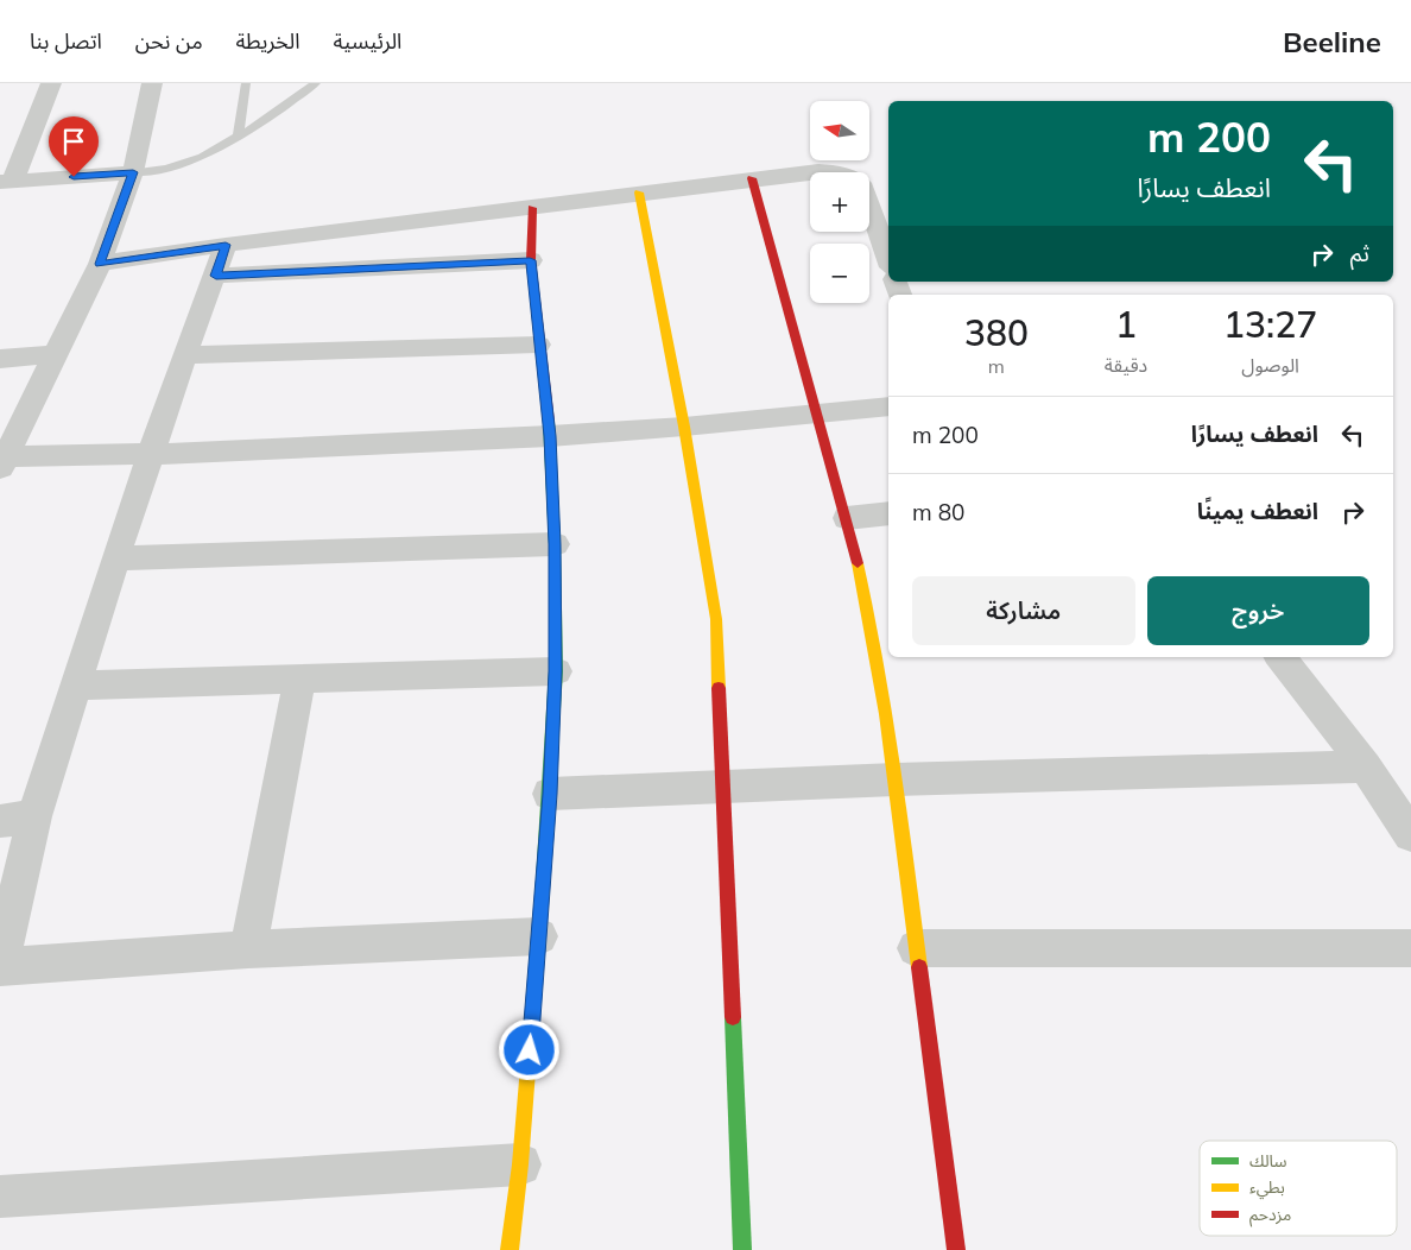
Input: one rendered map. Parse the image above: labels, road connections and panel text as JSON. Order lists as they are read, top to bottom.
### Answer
{
  "legend": ["سالك", "بطيء", "مزدحم"],
  "north": "left",
  "page": {
    "header": "Beeline",
    "nav": [
      "الرئيسية",
      "الخريطة",
      "من نحن",
      "اتصل بنا"
    ],
    "map_buttons": ["+", "−"],
    "turn": ["200 m", "انعطف يسارًا"],
    "then": "ثم",
    "eta": [
      "13:27",
      "الوصول",
      "1",
      "دقيقة",
      "380",
      "m"
    ],
    "list": [
      {
        "name": "انعطف يسارًا",
        "value": "200 m"
      },
      {
        "name": "انعطف يمينًا",
        "value": "80 m"
      }
    ],
    "buttons": ["خروج", "مشاركة"]
  }
}
